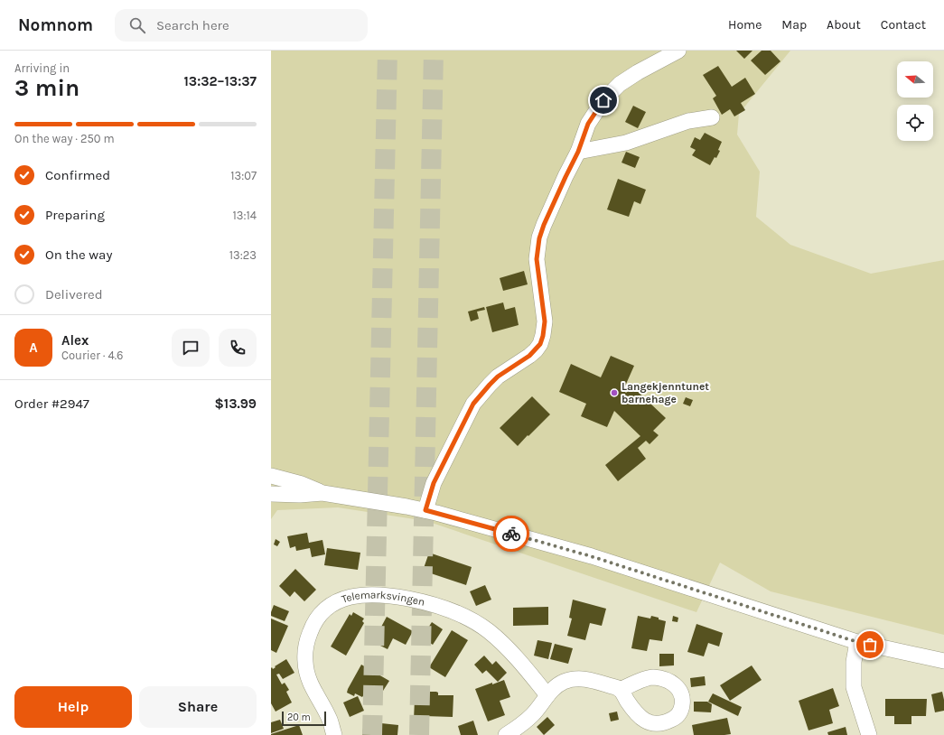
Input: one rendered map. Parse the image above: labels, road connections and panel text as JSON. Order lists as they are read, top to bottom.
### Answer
{
  "streets": {
    "street": ["Telemarksvingen"]
  },
  "places": ["Langekjenntunet barnehage"],
  "scale_bar": "20 m",
  "north": "left",
  "page": {
    "header": "Nomnom",
    "search": "Search here",
    "nav": [
      "Home",
      "Map",
      "About",
      "Contact"
    ],
    "heading": ["3 min", "Arriving in", "13:32–13:37"],
    "panel": [
      "Alex",
      "Courier · 4.6",
      "Order #2947",
      "$13.99"
    ],
    "bar": "On the way · 250 m",
    "list": [
      ["Confirmed", "13:07"],
      ["Preparing", "13:14"],
      ["On the way", "13:23"],
      "Delivered"
    ],
    "round": "A",
    "buttons": ["Help", "Share"],
    "scale": "20 m"
  }
}
